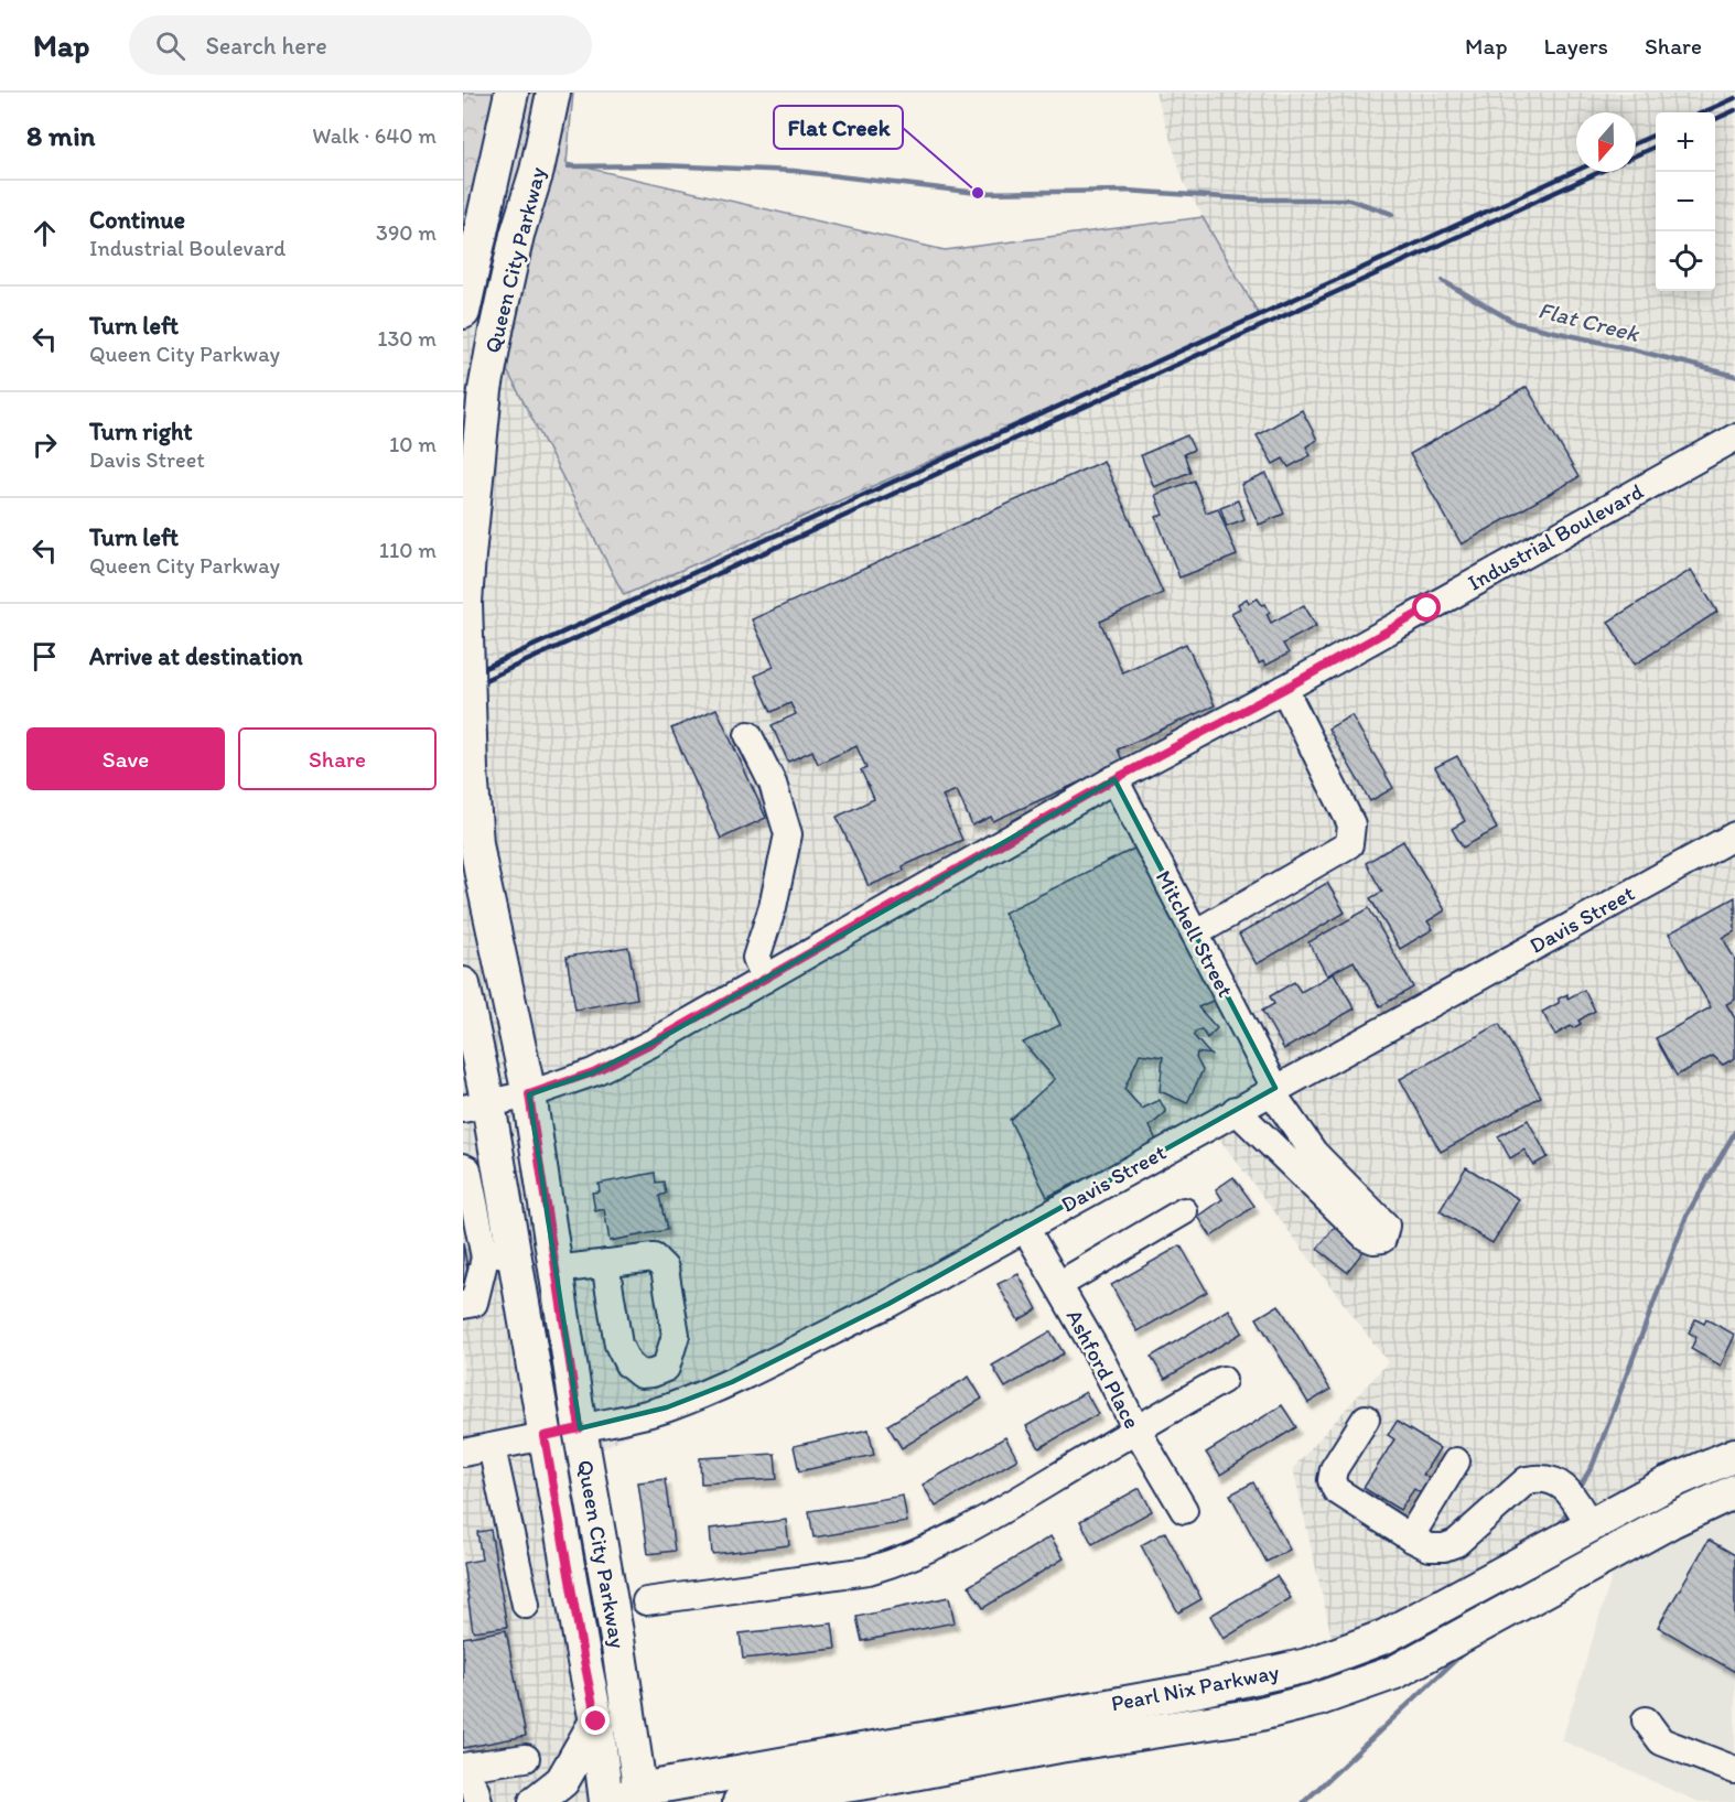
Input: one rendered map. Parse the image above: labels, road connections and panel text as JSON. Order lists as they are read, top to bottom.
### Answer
{
  "streets": {
    "main road": ["Queen City Parkway", "Davis Street", "Pearl Nix Parkway"],
    "street": ["Industrial Boulevard", "Mitchell Street", "Ashford Place"]
  },
  "crossings": [
    ["Queen City Parkway", "Industrial Boulevard"],
    ["Queen City Parkway", "Davis Street"],
    ["Queen City Parkway", "Pearl Nix Parkway"],
    ["Industrial Boulevard", "Mitchell Street"],
    ["Davis Street", "Mitchell Street"],
    ["Davis Street", "Ashford Place"]
  ],
  "water": ["Flat Creek"],
  "places": ["Flat Creek"],
  "north": "bottom",
  "page": {
    "header": "Map",
    "search": "Search here",
    "nav": ["Map", "Layers", "Share"],
    "heading": ["8 min", "Walk · 640 m"],
    "map_buttons": ["+", "−"],
    "list": [
      ["Continue", "Industrial Boulevard", "390 m"],
      ["Turn left", "Queen City Parkway", "130 m"],
      ["Turn right", "Davis Street", "10 m"],
      ["Turn left", "Queen City Parkway", "110 m"],
      "Arrive at destination"
    ],
    "buttons": ["Save", "Share"]
  }
}
